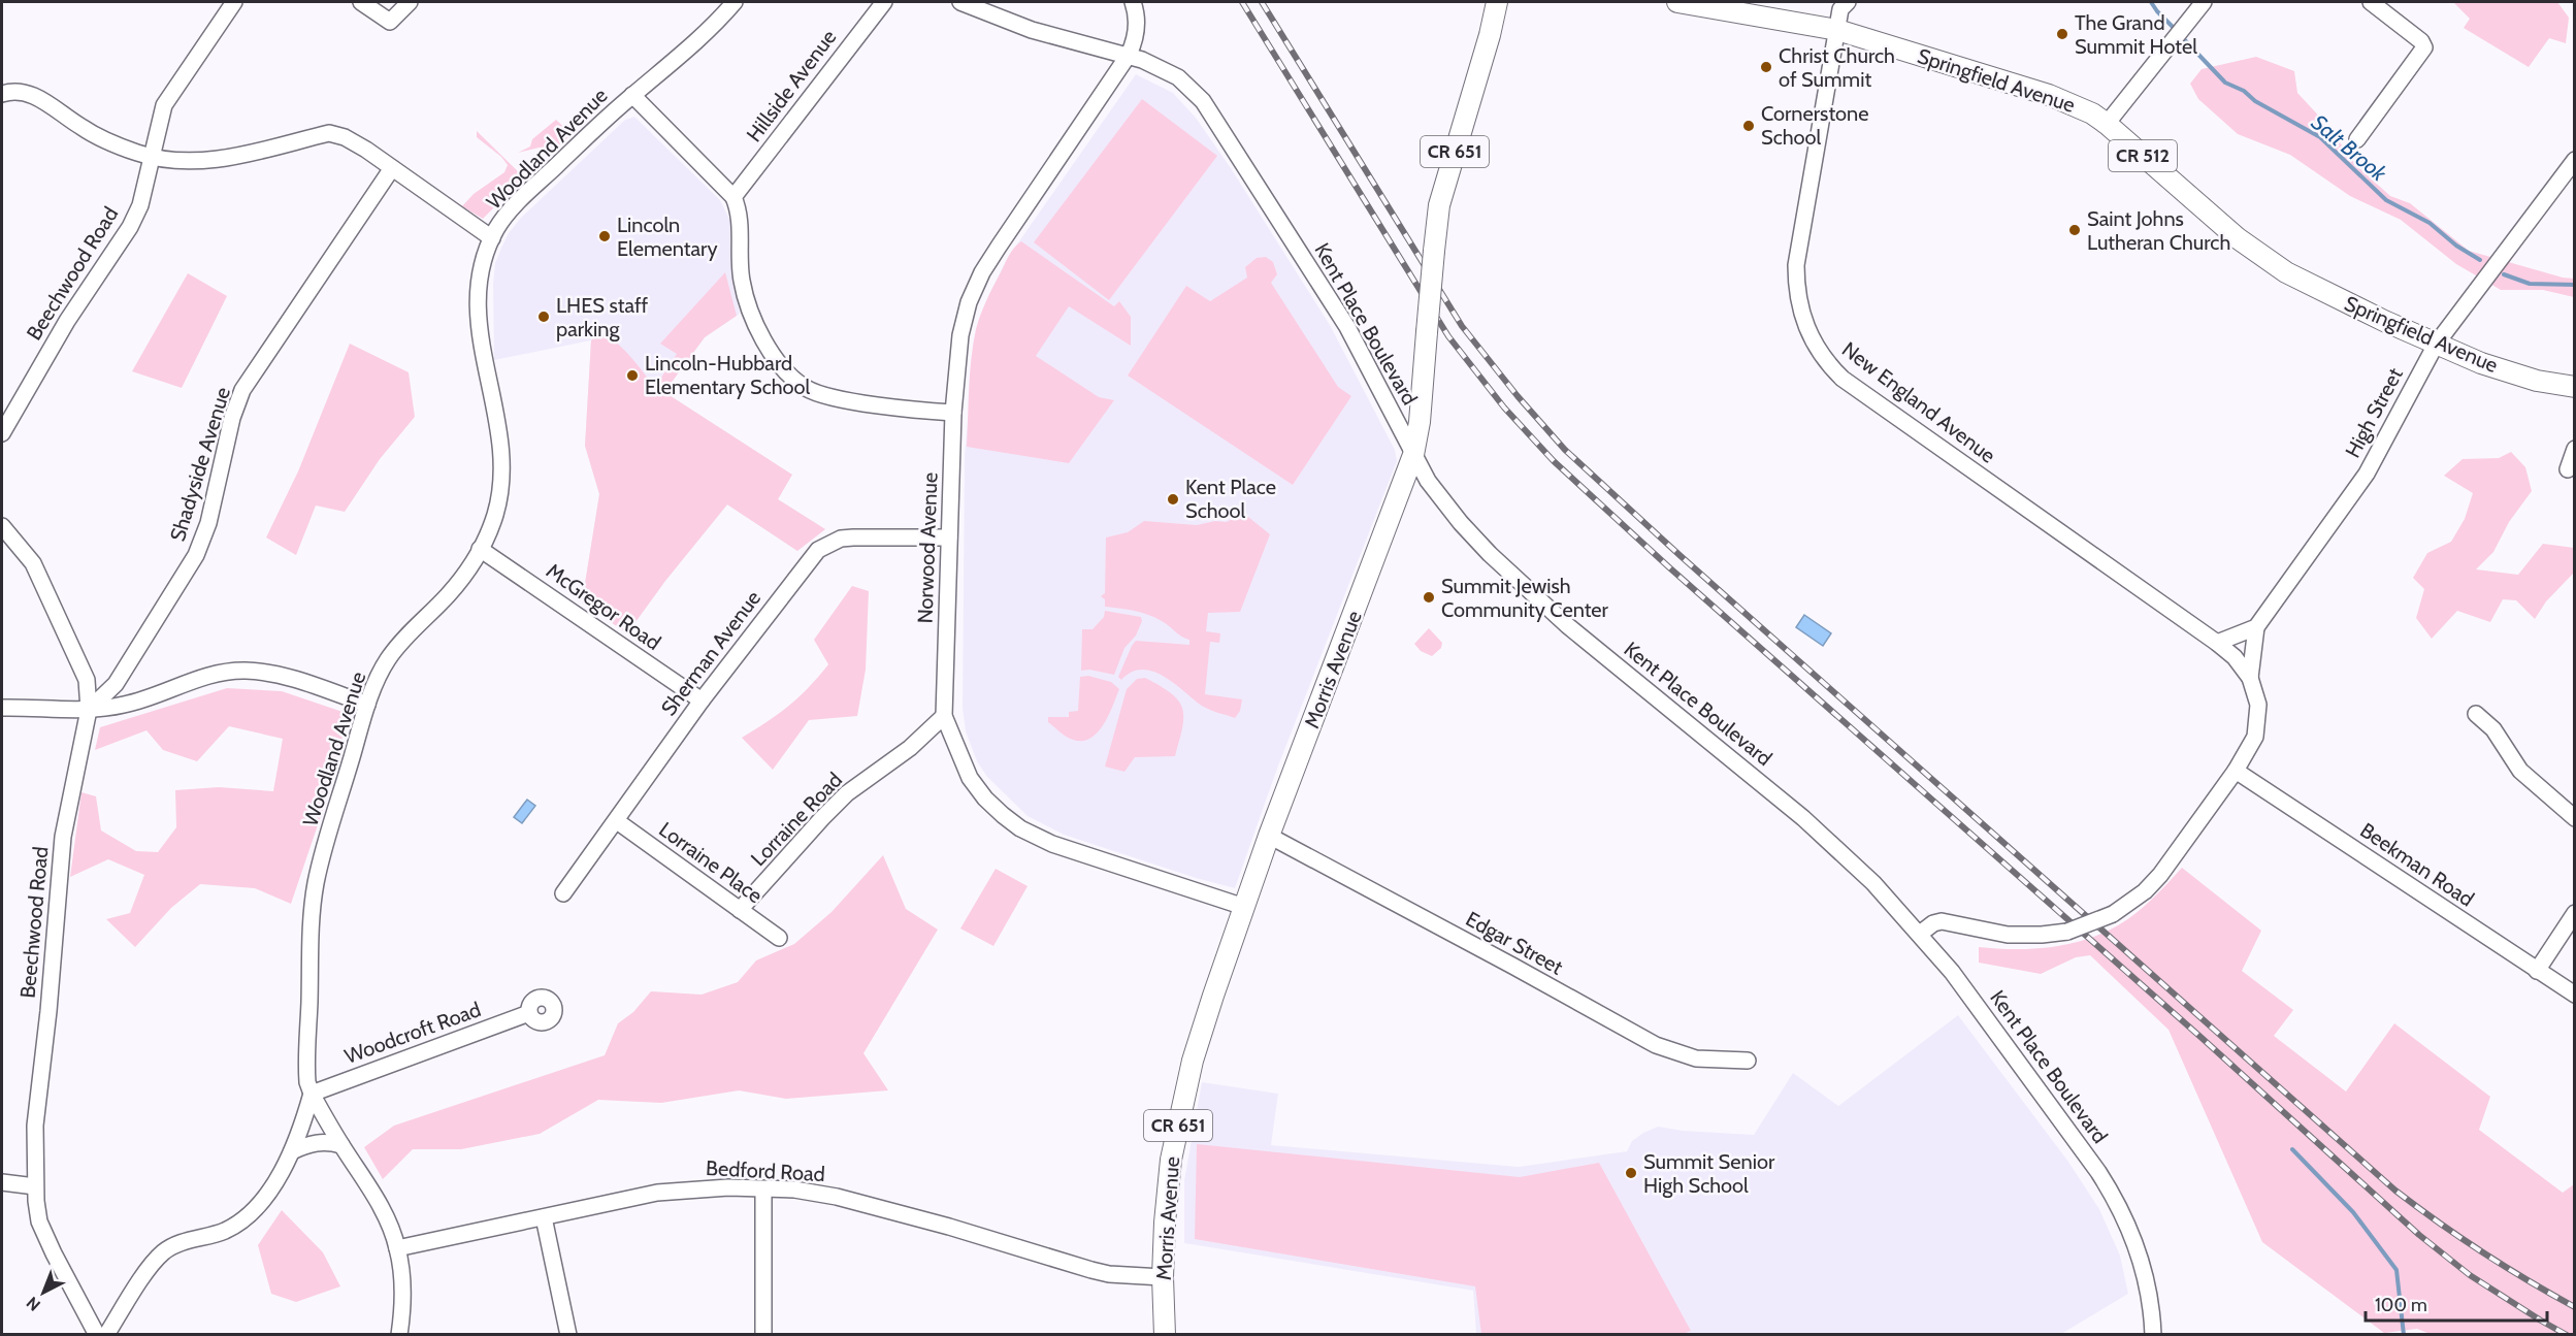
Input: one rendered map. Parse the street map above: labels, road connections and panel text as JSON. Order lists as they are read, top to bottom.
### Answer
{
  "streets": {
    "main road": [
      "Springfield Avenue",
      "CR 651",
      "CR 512",
      "Morris Avenue"
    ],
    "street": [
      "Hillside Avenue",
      "Woodland Avenue",
      "Beechwood Road",
      "Kent Place Boulevard",
      "New England Avenue",
      "High Street",
      "Shadyside Avenue",
      "Norwood Avenue",
      "McGregor Road",
      "Sherman Avenue",
      "Lorraine Road",
      "Lorraine Place",
      "Beekman Road",
      "Edgar Street",
      "Woodcroft Road",
      "Bedford Road"
    ]
  },
  "crossings": [
    ["Springfield Avenue", "New England Avenue"],
    ["Springfield Avenue", "High Street"],
    ["Woodland Avenue", "McGregor Road"],
    ["Woodland Avenue", "Woodcroft Road"],
    ["Woodland Avenue", "Bedford Road"],
    ["Beechwood Road", "Shadyside Avenue"],
    ["Kent Place Boulevard", "High Street"],
    ["Kent Place Boulevard", "Norwood Avenue"],
    ["Kent Place Boulevard", "Morris Avenue"],
    ["New England Avenue", "High Street"],
    ["High Street", "Beekman Road"],
    ["Norwood Avenue", "Sherman Avenue"],
    ["Norwood Avenue", "Morris Avenue"],
    ["Norwood Avenue", "Lorraine Road"],
    ["McGregor Road", "Sherman Avenue"],
    ["Sherman Avenue", "Lorraine Place"],
    ["Morris Avenue", "Edgar Street"],
    ["Morris Avenue", "Bedford Road"],
    ["Lorraine Road", "Lorraine Place"]
  ],
  "water": ["Salt Brook"],
  "places": [
    "The Grand Summit Hotel",
    "Christ Church of Summit",
    "Cornerstone School",
    "Saint Johns Lutheran Church",
    "Lincoln Elementary",
    "LHES staff parking",
    "Lincoln-Hubbard Elementary School",
    "Kent Place School",
    "Summit Jewish Community Center",
    "Summit Senior High School"
  ],
  "scale_bar": "100 m",
  "north": "bottom left"
}
